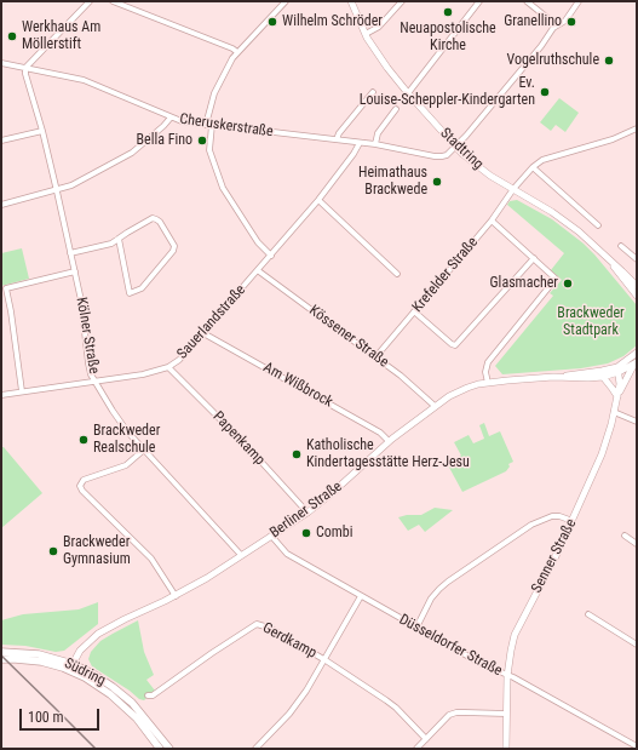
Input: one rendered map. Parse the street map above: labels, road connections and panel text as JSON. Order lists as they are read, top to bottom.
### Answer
{
  "streets": {
    "main road": ["Südring"],
    "street": [
      "Cheruskerstraße",
      "Stadtring",
      "Krefelder Straße",
      "Sauerlandstraße",
      "Kölner Straße",
      "Kössener Straße",
      "Am Wißbrock",
      "Papenkamp",
      "Berliner Straße",
      "Senner Straße",
      "Gerdkamp",
      "Düsseldorfer Straße"
    ]
  },
  "crossings": [
    ["Cheruskerstraße", "Stadtring"],
    ["Cheruskerstraße", "Sauerlandstraße"],
    ["Cheruskerstraße", "Kölner Straße"],
    ["Stadtring", "Krefelder Straße"],
    ["Krefelder Straße", "Kössener Straße"],
    ["Sauerlandstraße", "Kölner Straße"],
    ["Sauerlandstraße", "Kössener Straße"],
    ["Sauerlandstraße", "Am Wißbrock"],
    ["Sauerlandstraße", "Papenkamp"],
    ["Kölner Straße", "Berliner Straße"],
    ["Kössener Straße", "Berliner Straße"],
    ["Am Wißbrock", "Berliner Straße"],
    ["Papenkamp", "Berliner Straße"],
    ["Berliner Straße", "Senner Straße"],
    ["Berliner Straße", "Düsseldorfer Straße"],
    ["Berliner Straße", "Südring"],
    ["Senner Straße", "Düsseldorfer Straße"]
  ],
  "parks": ["Brackweder Stadtpark"],
  "places": [
    "Neuapostolische Kirche",
    "Wilhelm Schröder",
    "Granellino",
    "Werkhaus Am Möllerstift",
    "Vogelruthschule",
    "Ev. Louise-Scheppler-Kindergarten",
    "Bella Fino",
    "Heimathaus Brackwede",
    "Glasmacher",
    "Brackweder Realschule",
    "Katholische Kindertagesstätte Herz-Jesu",
    "Combi",
    "Brackweder Gymnasium"
  ],
  "scale_bar": "100 m"
}
